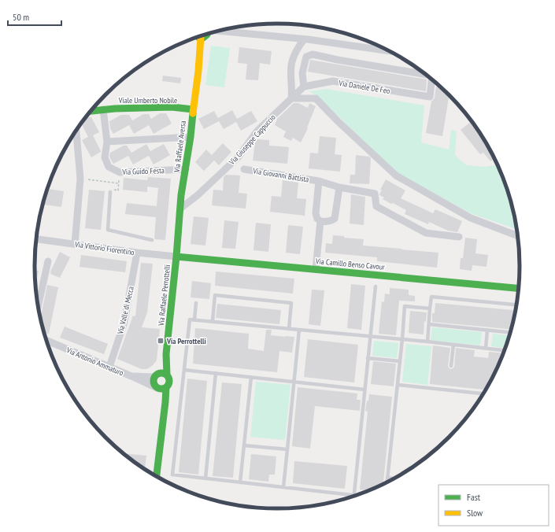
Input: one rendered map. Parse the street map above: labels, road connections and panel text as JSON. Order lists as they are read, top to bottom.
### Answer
{
  "streets": {
    "main road": [
      "Viale Umberto Nobile",
      "Via Raffaele Aversa",
      "Via Camillo Benso Cavour",
      "Via Raffaele Perrottelli"
    ],
    "street": [
      "Via Daniele De Feo",
      "Via Giuseppe Cappuccio",
      "Via Guido Festa",
      "Via Giovanni Battista",
      "Via Vittorio Fiorentino",
      "Via Valle di Mecca",
      "Via Antonio Ammaturo"
    ]
  },
  "crossings": [
    ["Via Daniele De Feo", "Via Giuseppe Cappuccio"],
    ["Viale Umberto Nobile", "Via Raffaele Aversa"],
    ["Viale Umberto Nobile", "Via Guido Festa"],
    ["Via Giuseppe Cappuccio", "Via Raffaele Aversa"],
    ["Via Raffaele Aversa", "Via Guido Festa"],
    ["Via Raffaele Aversa", "Via Vittorio Fiorentino"],
    ["Via Raffaele Aversa", "Via Camillo Benso Cavour"],
    ["Via Raffaele Aversa", "Via Raffaele Perrottelli"],
    ["Via Giovanni Battista", "Via Camillo Benso Cavour"],
    ["Via Vittorio Fiorentino", "Via Camillo Benso Cavour"],
    ["Via Vittorio Fiorentino", "Via Raffaele Perrottelli"],
    ["Via Vittorio Fiorentino", "Via Valle di Mecca"],
    ["Via Camillo Benso Cavour", "Via Raffaele Perrottelli"],
    ["Via Raffaele Perrottelli", "Via Antonio Ammaturo"],
    ["Via Valle di Mecca", "Via Antonio Ammaturo"]
  ],
  "places": {
    "transit": ["Via Perrottelli"]
  },
  "legend": ["Fast", "Slow"],
  "scale_bar": "50 m"
}
